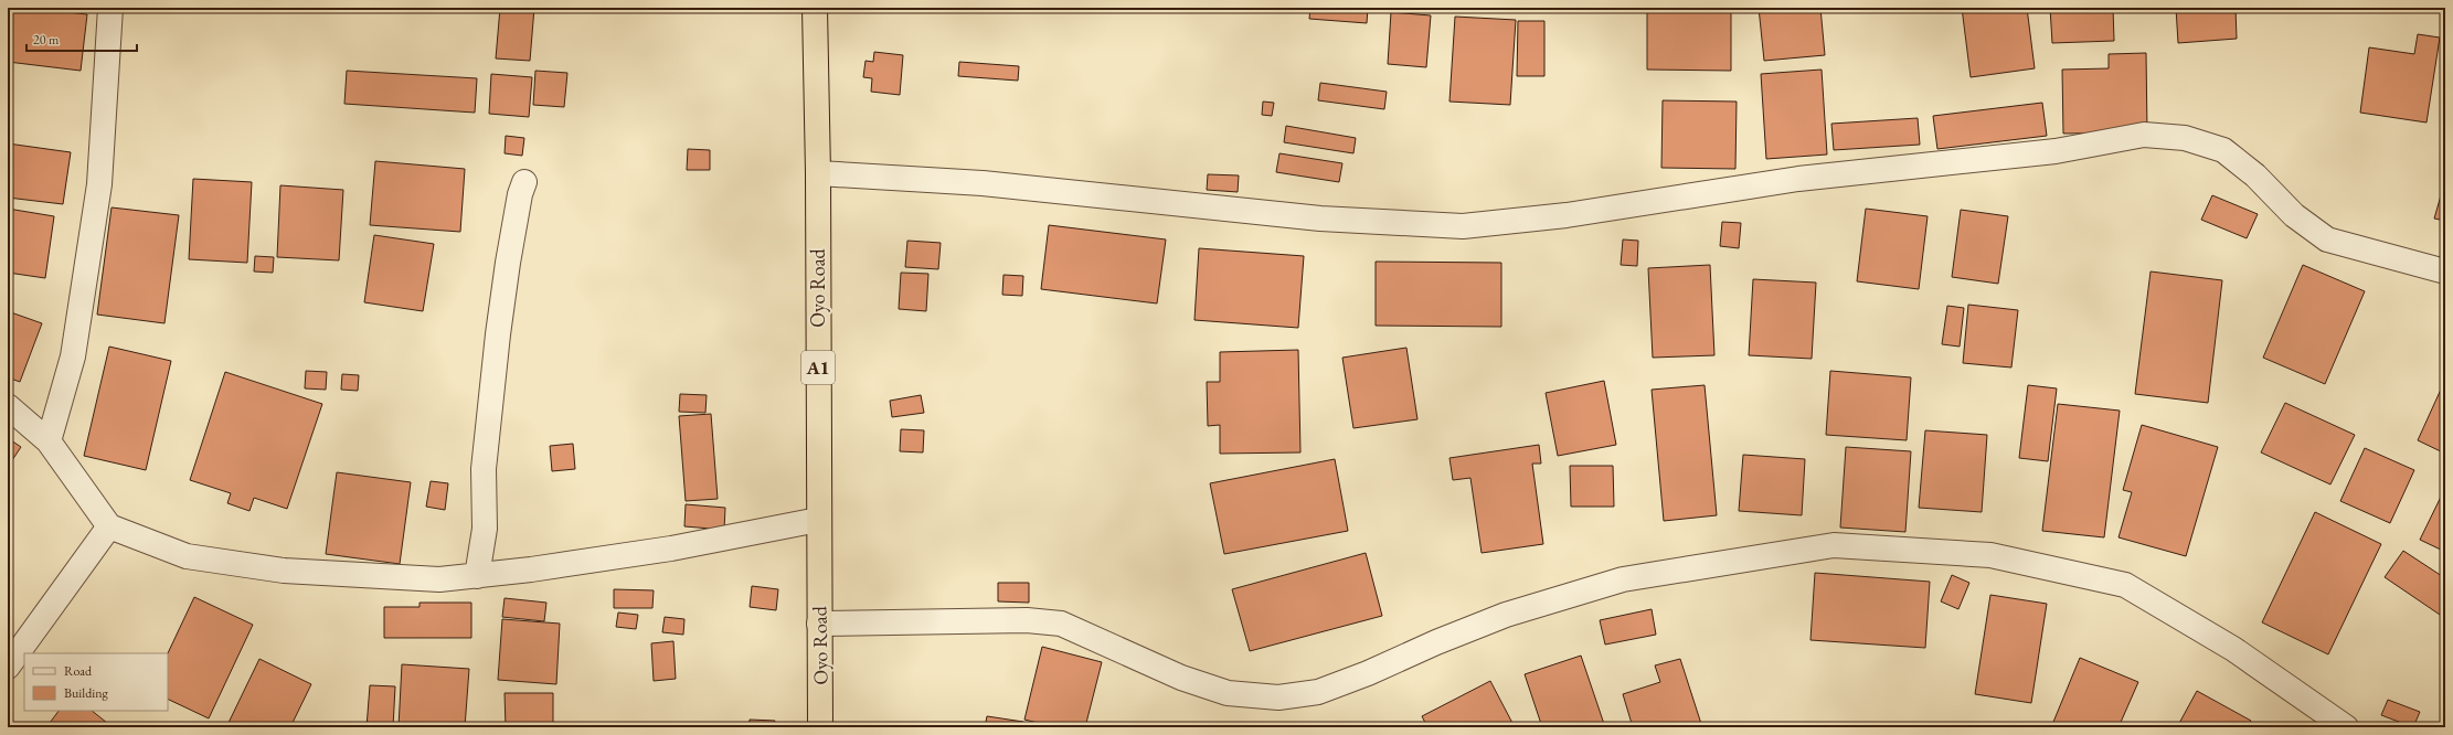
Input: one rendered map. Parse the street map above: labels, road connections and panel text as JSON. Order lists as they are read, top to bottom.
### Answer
{
  "streets": {
    "highway": ["Oyo Road", "A1"]
  },
  "legend": ["Road", "Building"],
  "scale_bar": "20 m"
}
